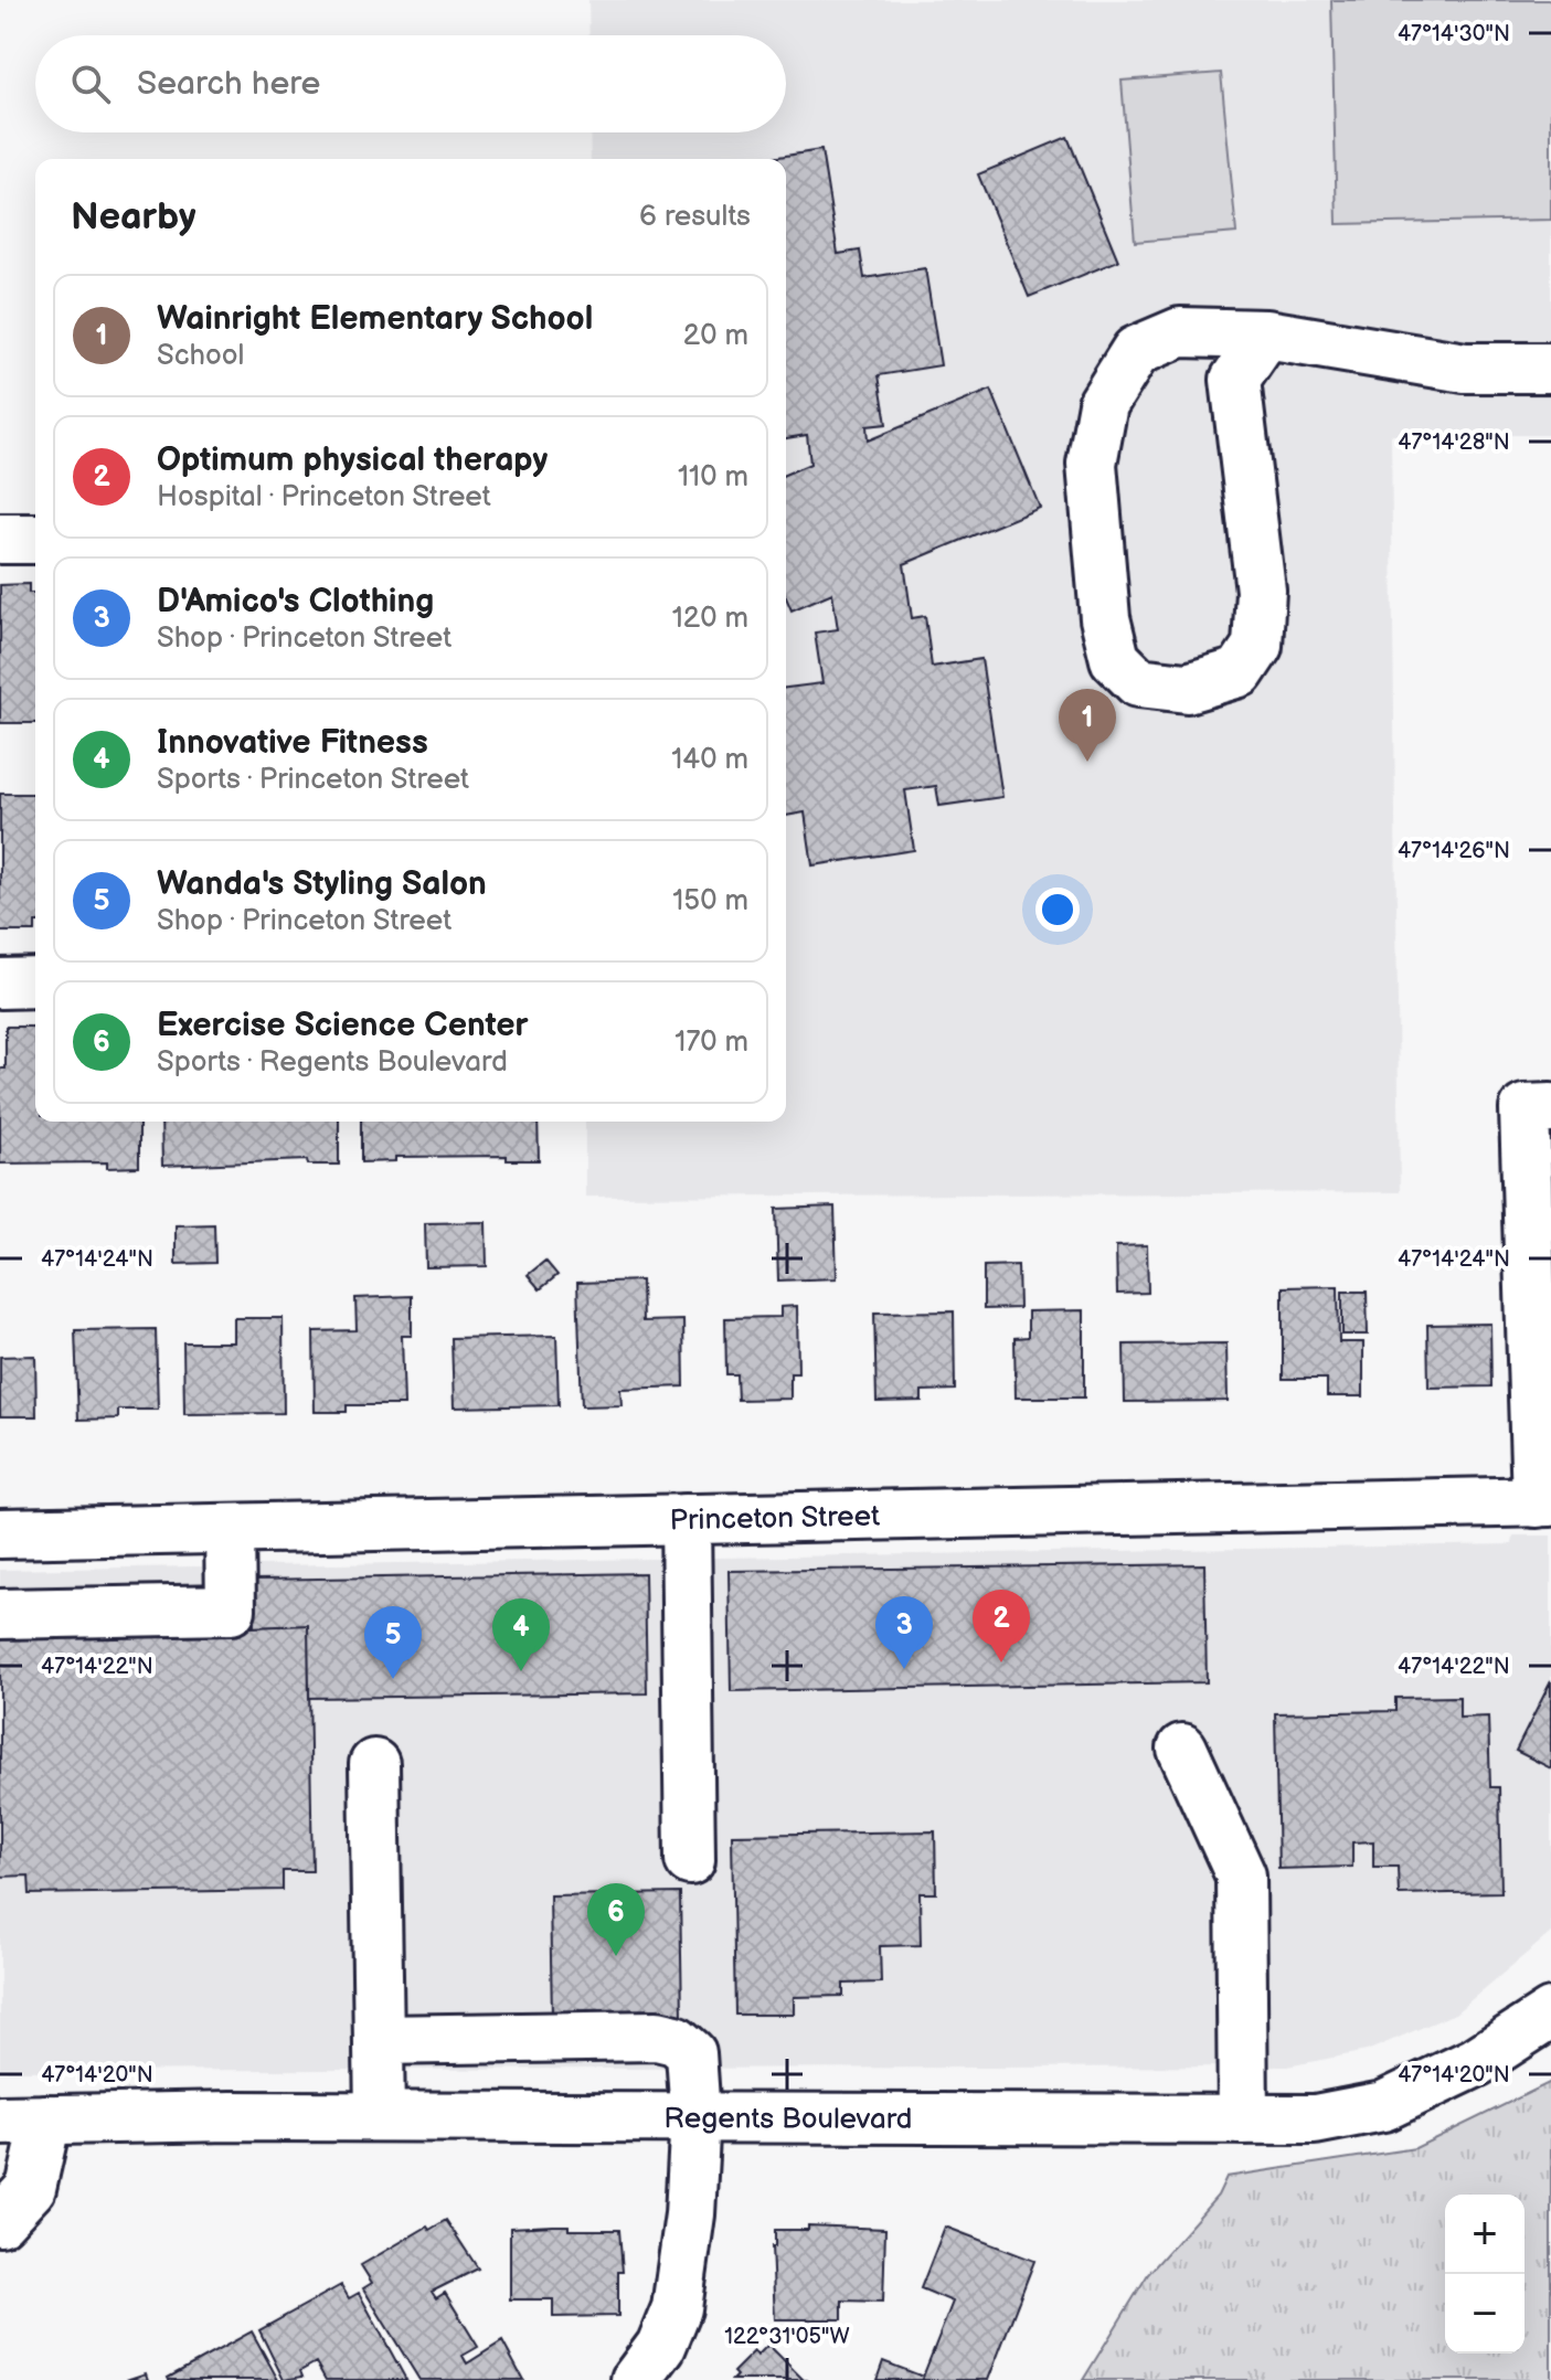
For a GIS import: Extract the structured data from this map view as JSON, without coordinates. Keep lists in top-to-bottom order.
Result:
{
  "streets": {
    "street": ["Princeton Street", "Regents Boulevard"]
  },
  "page": {
    "search": "Search here",
    "heading": ["Nearby", "6 results"],
    "list": [
      {
        "mark": "1",
        "name": "Wainright Elementary School",
        "note": "School",
        "value": "20 m"
      },
      {
        "mark": "2",
        "name": "Optimum physical therapy",
        "note": "Hospital · Princeton Street",
        "value": "110 m"
      },
      {
        "mark": "3",
        "name": "D'Amico's Clothing",
        "note": "Shop · Princeton Street",
        "value": "120 m"
      },
      {
        "mark": "4",
        "name": "Innovative Fitness",
        "note": "Sports · Princeton Street",
        "value": "140 m"
      },
      {
        "mark": "5",
        "name": "Wanda's Styling Salon",
        "note": "Shop · Princeton Street",
        "value": "150 m"
      },
      {
        "mark": "6",
        "name": "Exercise Science Center",
        "note": "Sports · Regents Boulevard",
        "value": "170 m"
      }
    ],
    "pins": [
      "1",
      "2",
      "3",
      "4",
      "5",
      "6"
    ],
    "map_buttons": ["+", "−"]
  },
  "coordinates": [
    "47°14'30\"N",
    "47°14'28\"N",
    "47°14'26\"N",
    "47°14'24\"N",
    "47°14'22\"N",
    "47°14'20\"N",
    "122°31'05\"W"
  ]
}
